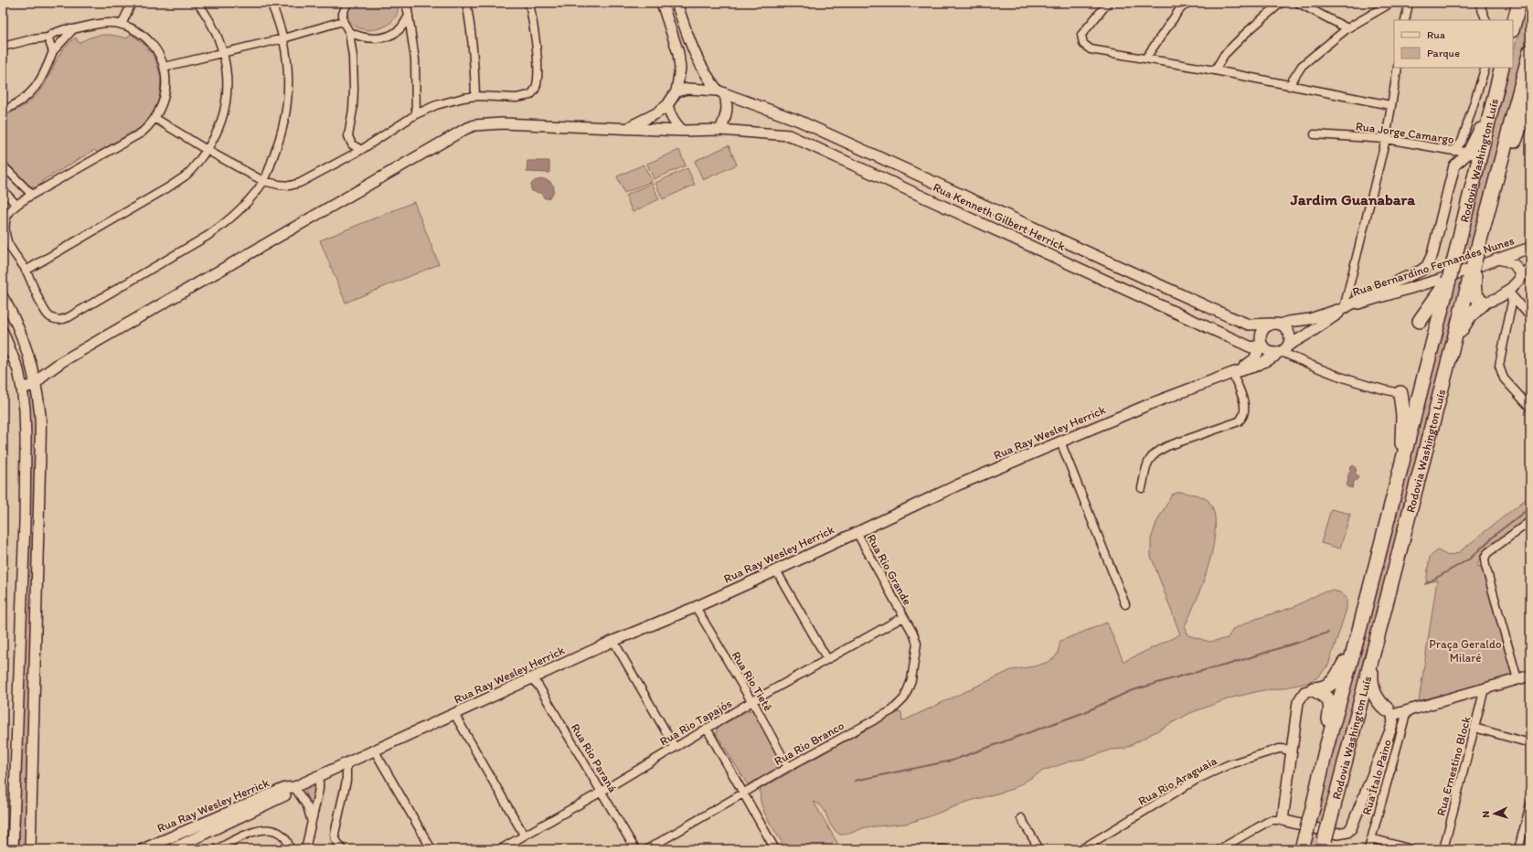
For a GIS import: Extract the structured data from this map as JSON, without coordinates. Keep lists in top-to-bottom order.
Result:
{
  "streets": {
    "highway": ["Rodovia Washington Luís"],
    "street": [
      "Rua Jorge Camargo",
      "Rua Kenneth Gilbert Herrick",
      "Rua Bernardino Fernandes Nunes",
      "Rua Ray Wesley Herrick",
      "Rua Rio Grande",
      "Rua Rio Tietê",
      "Rua Rio Tapajós",
      "Rua Rio Branco",
      "Rua Rio Paraná",
      "Rua Ernestino Block",
      "Rua Ítalo Paino",
      "Rua Rio Araguaia"
    ]
  },
  "crossings": [
    ["Rua Jorge Camargo", "Rua Ray Wesley Herrick"],
    ["Rua Kenneth Gilbert Herrick", "Rua Ray Wesley Herrick"],
    ["Rua Bernardino Fernandes Nunes", "Rua Ray Wesley Herrick"],
    ["Rua Ray Wesley Herrick", "Rua Rio Grande"],
    ["Rua Ray Wesley Herrick", "Rua Rio Tietê"],
    ["Rua Ray Wesley Herrick", "Rua Rio Paraná"],
    ["Rua Rio Grande", "Rua Rio Tapajós"],
    ["Rua Rio Grande", "Rua Rio Branco"],
    ["Rua Rio Tietê", "Rua Rio Tapajós"],
    ["Rua Rio Tietê", "Rua Rio Branco"],
    ["Rua Rio Tapajós", "Rua Rio Branco"],
    ["Rua Rio Tapajós", "Rua Rio Paraná"]
  ],
  "districts": ["Jardim Guanabara"],
  "parks": ["Praça Geraldo Milaré"],
  "legend": ["Rua", "Parque"],
  "north": "left"
}
